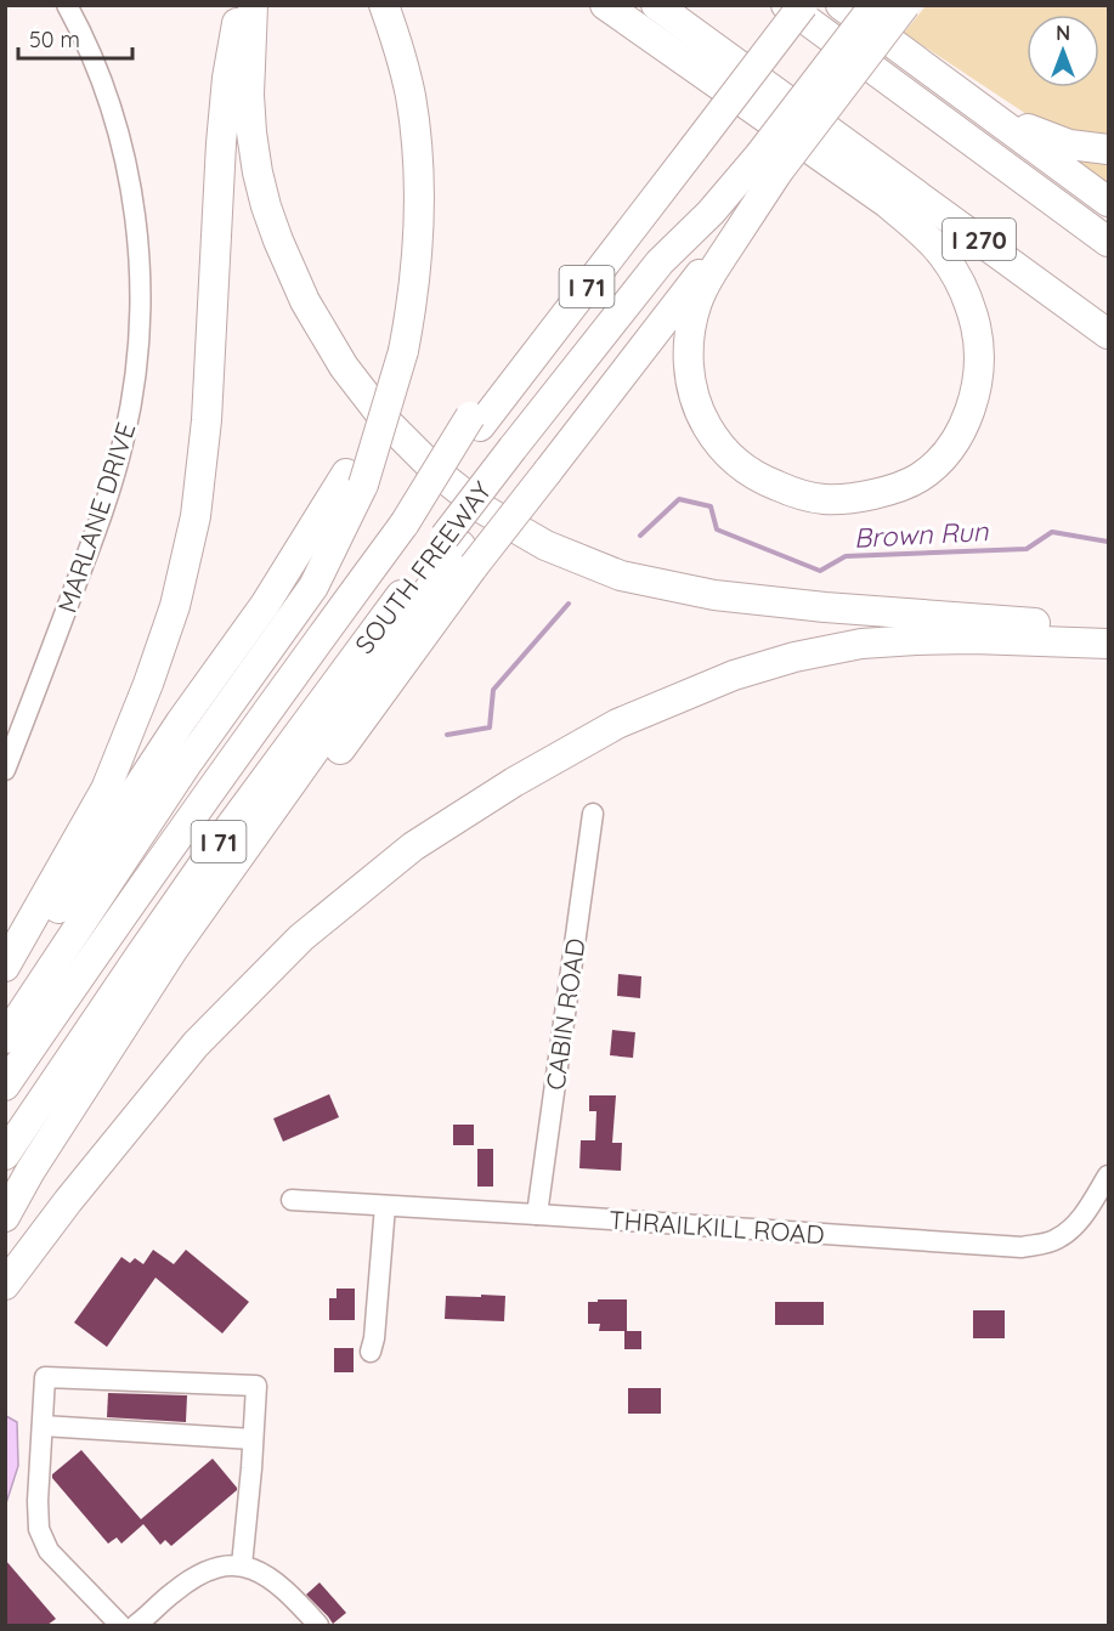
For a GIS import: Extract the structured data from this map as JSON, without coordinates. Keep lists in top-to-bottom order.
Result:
{
  "streets": {
    "highway": ["I 270", "I 71", "SOUTH FREEWAY"],
    "street": ["MARLANE DRIVE", "CABIN ROAD", "THRAILKILL ROAD"]
  },
  "crossings": [
    ["CABIN ROAD", "THRAILKILL ROAD"]
  ],
  "water": ["Brown Run"],
  "scale_bar": "50 m",
  "north": "top"
}
